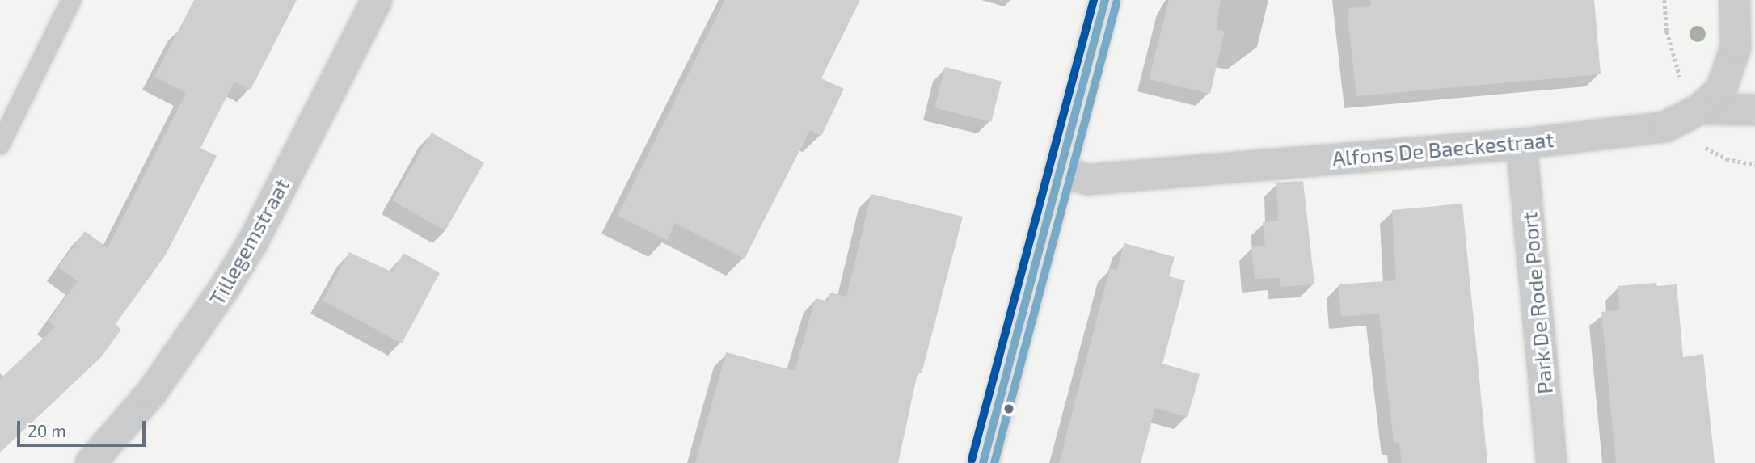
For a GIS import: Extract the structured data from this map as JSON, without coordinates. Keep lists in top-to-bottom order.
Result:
{
  "streets": {
    "street": ["Alfons De Baeckestraat", "Tillegemstraat", "Park De Rode Poort"]
  },
  "crossings": [
    ["Alfons De Baeckestraat", "Park De Rode Poort"]
  ],
  "scale_bar": "20 m"
}
